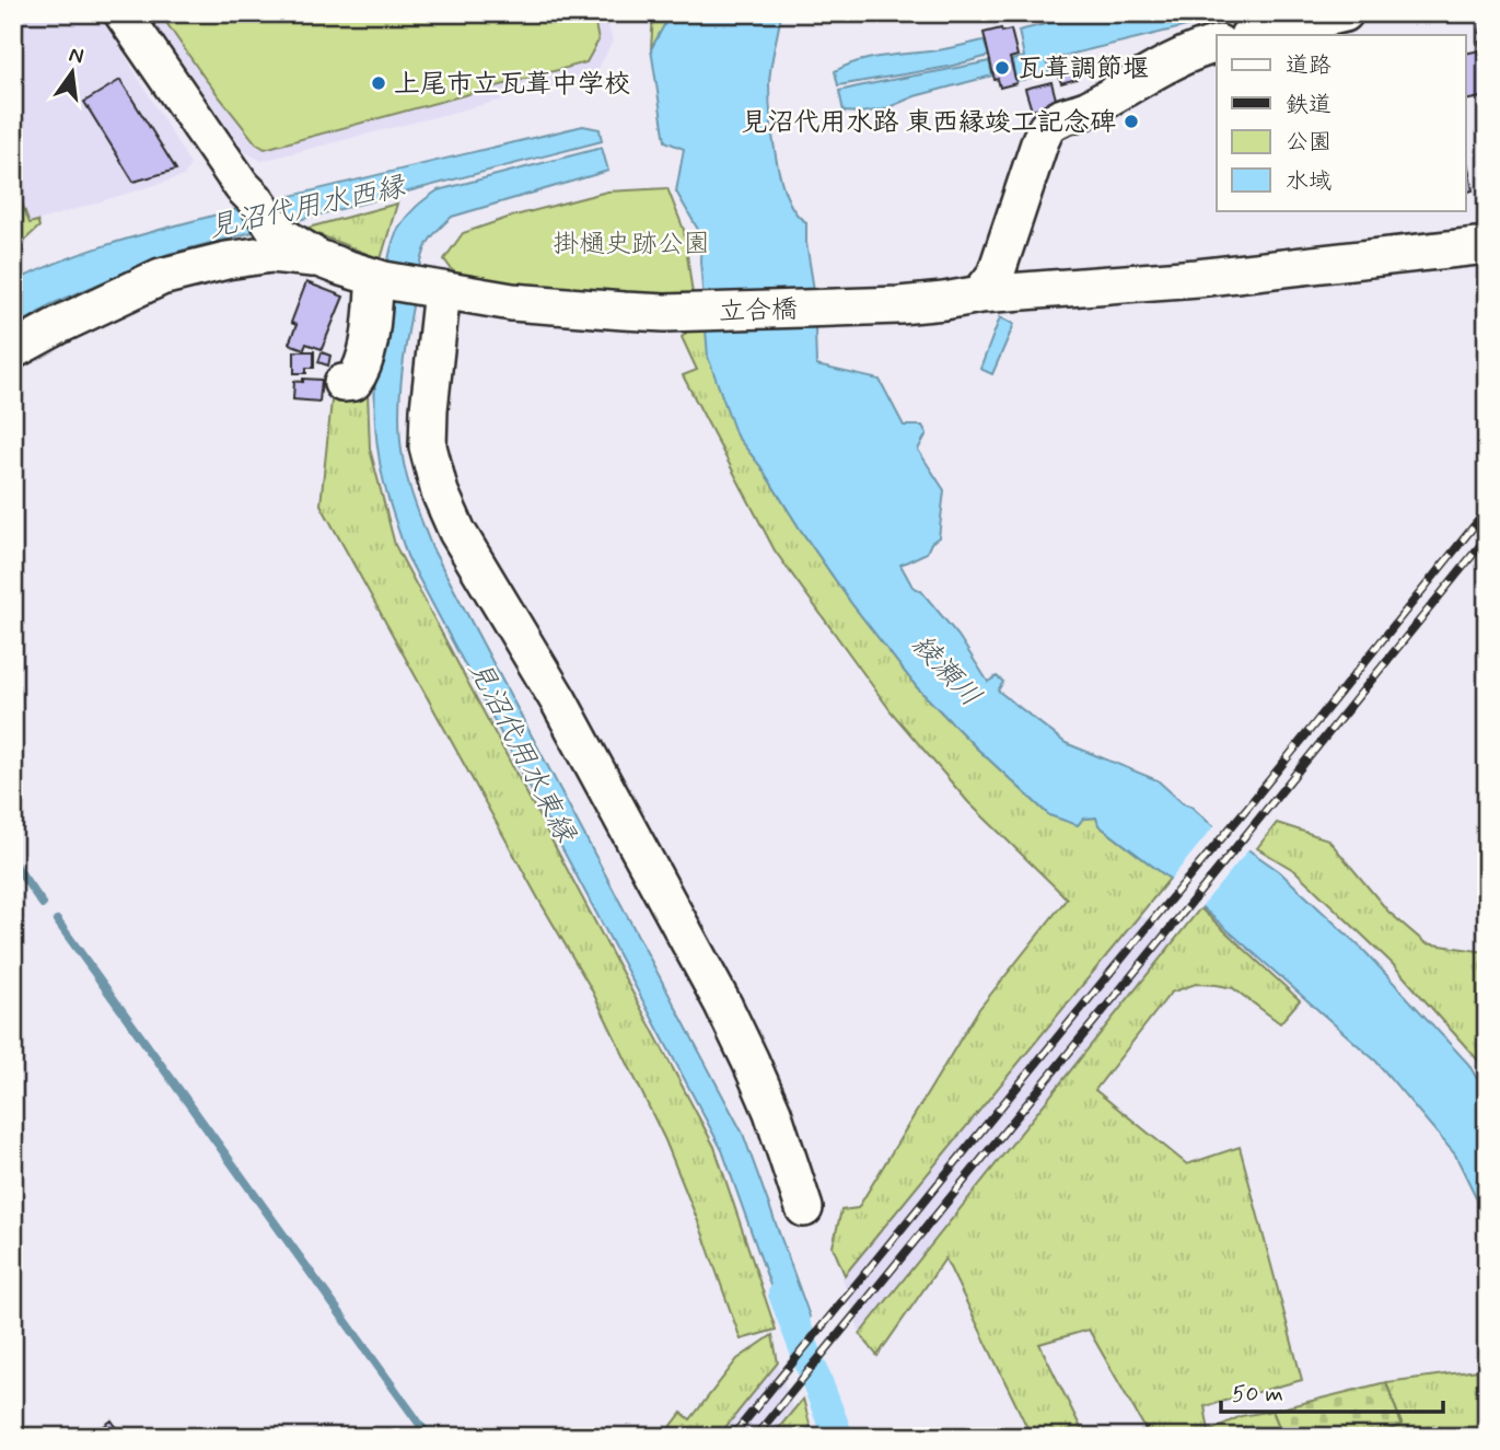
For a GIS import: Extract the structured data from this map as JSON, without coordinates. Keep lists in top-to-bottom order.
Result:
{
  "streets": {
    "street": ["立合橋"]
  },
  "water": ["見沼代用水西縁", "綾瀬川", "見沼代用水東縁"],
  "parks": ["掛樋史跡公園"],
  "places": ["瓦葺調節堰", "上尾市立瓦葺中学校", "見沼代用水路 東西縁竣工記念碑"],
  "legend": [
    "道路",
    "鉄道",
    "公園",
    "水域"
  ],
  "scale_bar": "50 m",
  "north": "top"
}
